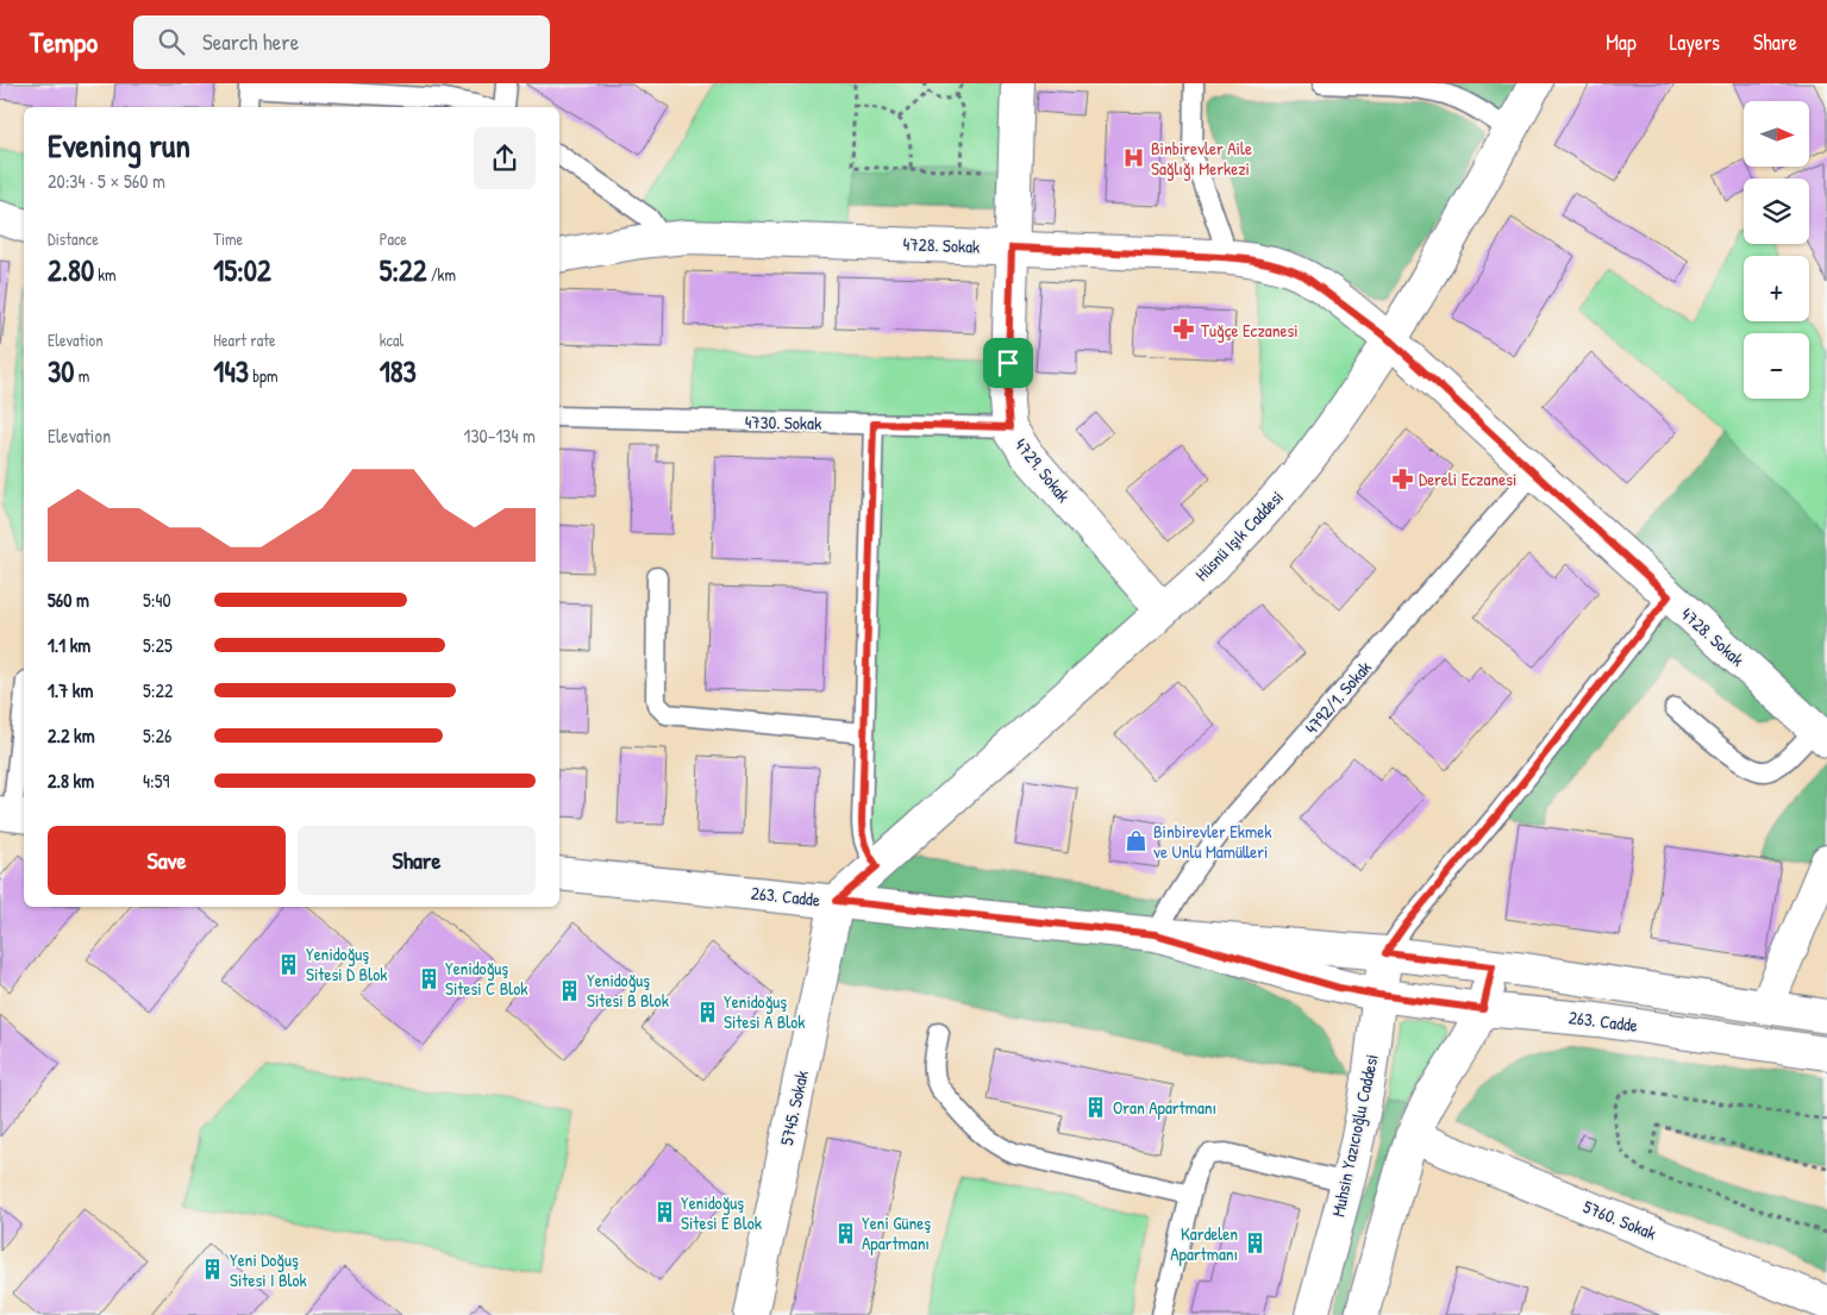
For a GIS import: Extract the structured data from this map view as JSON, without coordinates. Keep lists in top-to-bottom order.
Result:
{
  "streets": {
    "street": [
      "4728. Sokak",
      "4729. Sokak",
      "Hüsnü Işık Caddesi",
      "263. Cadde",
      "5745. Sokak",
      "Muhsin Yazıcıoğlu Caddesi",
      "5760. Sokak"
    ],
    "lane": ["4730. Sokak", "4792/1. Sokak"]
  },
  "crossings": [
    ["4728. Sokak", "4729. Sokak"],
    ["4728. Sokak", "Hüsnü Işık Caddesi"],
    ["4728. Sokak", "4792/1. Sokak"],
    ["4730. Sokak", "4729. Sokak"],
    ["4729. Sokak", "Hüsnü Işık Caddesi"],
    ["Hüsnü Işık Caddesi", "263. Cadde"],
    ["Hüsnü Işık Caddesi", "5745. Sokak"],
    ["4792/1. Sokak", "263. Cadde"],
    ["263. Cadde", "5745. Sokak"],
    ["263. Cadde", "Muhsin Yazıcıoğlu Caddesi"]
  ],
  "places": {
    "hospital": ["Binbirevler Aile Sağlığı Merkezi"],
    "pharmacy": ["Tuğçe Eczanesi", "Dereli Eczanesi"],
    "shop": ["Binbirevler Ekmek ve Unlu Mamülleri"],
    "building": [
      "Yenidoğuş Sitesi D Blok",
      "Yenidoğuş Sitesi C Blok",
      "Yenidoğuş Sitesi B Blok",
      "Yenidoğuş Sitesi A Blok",
      "Oran Apartmanı",
      "Yenidoğuş Sitesi E Blok",
      "Yeni Güneş Apartmanı",
      "Kardelen Apartmanı",
      "Yeni Doğuş Sitesi I Blok"
    ]
  },
  "north": "right",
  "page": {
    "header": "Tempo",
    "search": "Search here",
    "nav": ["Map", "Layers", "Share"],
    "map_buttons": ["+", "−"],
    "heading": ["Evening run", "20:34 · 5 × 560 m"],
    "stats": [
      ["Distance", "2.80 km"],
      ["Time", "15:02"],
      ["Pace", "5:22 /km"],
      ["Elevation", "30 m"],
      ["Heart rate", "143 bpm"],
      ["kcal", "183"]
    ],
    "chart": ["Elevation", "130–134 m"],
    "list": [
      {
        "name": "560 m",
        "note": "5:40"
      },
      {
        "name": "1.1 km",
        "note": "5:25"
      },
      {
        "name": "1.7 km",
        "note": "5:22"
      },
      {
        "name": "2.2 km",
        "note": "5:26"
      },
      {
        "name": "2.8 km",
        "note": "4:59"
      }
    ],
    "buttons": ["Save", "Share"]
  }
}
